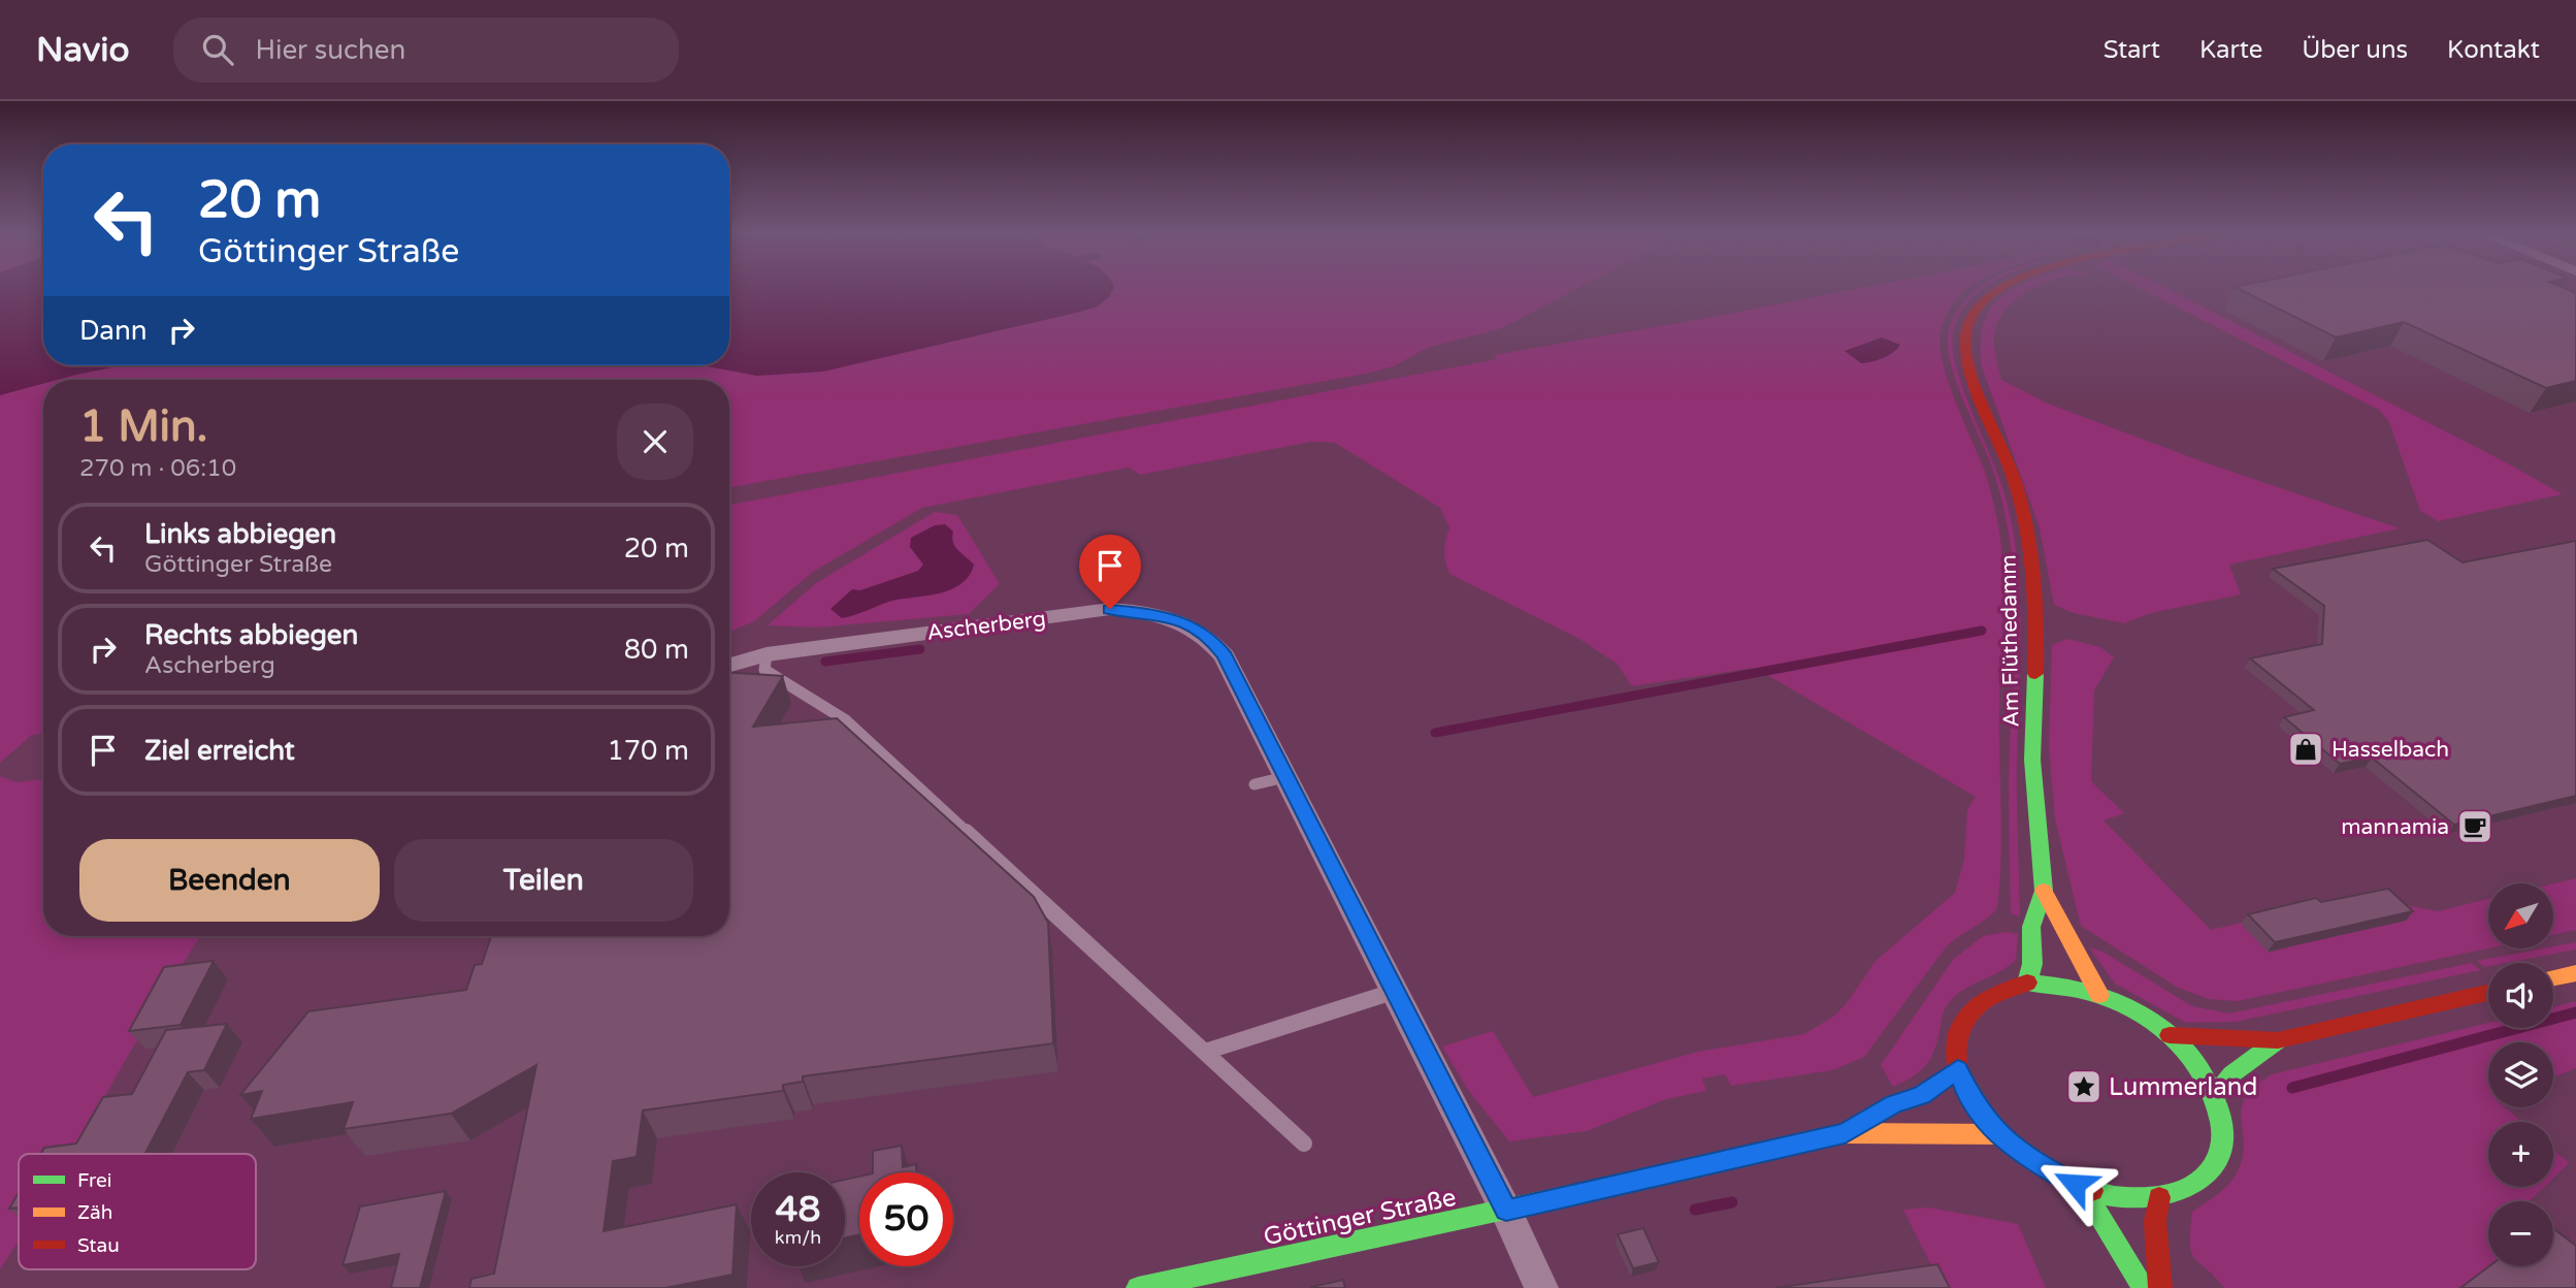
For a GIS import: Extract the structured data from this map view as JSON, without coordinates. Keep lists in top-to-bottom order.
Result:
{
  "streets": {
    "main road": ["Am Flüthedamm", "Göttinger Straße"],
    "street": ["Ascherberg"]
  },
  "crossings": [
    ["Ascherberg", "Göttinger Straße"],
    ["Am Flüthedamm", "Göttinger Straße"]
  ],
  "places": {
    "shop": ["Hasselbach"],
    "cafe": ["mannamia"],
    "place": ["Lummerland"]
  },
  "legend": ["Frei", "Zäh", "Stau"],
  "north": "bottom left",
  "page": {
    "header": "Navio",
    "search": "Hier suchen",
    "nav": [
      "Start",
      "Karte",
      "Über uns",
      "Kontakt"
    ],
    "turn": ["20 m", "Göttinger Straße"],
    "then": "Dann",
    "heading": ["1 Min.", "270 m · 06:10"],
    "list": [
      {
        "name": "Links abbiegen",
        "note": "Göttinger Straße",
        "value": "20 m"
      },
      {
        "name": "Rechts abbiegen",
        "note": "Ascherberg",
        "value": "80 m"
      },
      {
        "name": "Ziel erreicht",
        "value": "170 m"
      }
    ],
    "buttons": ["Beenden", "Teilen"],
    "map_buttons": ["+", "−"],
    "speed": "48 km/h",
    "limit": "50"
  }
}
